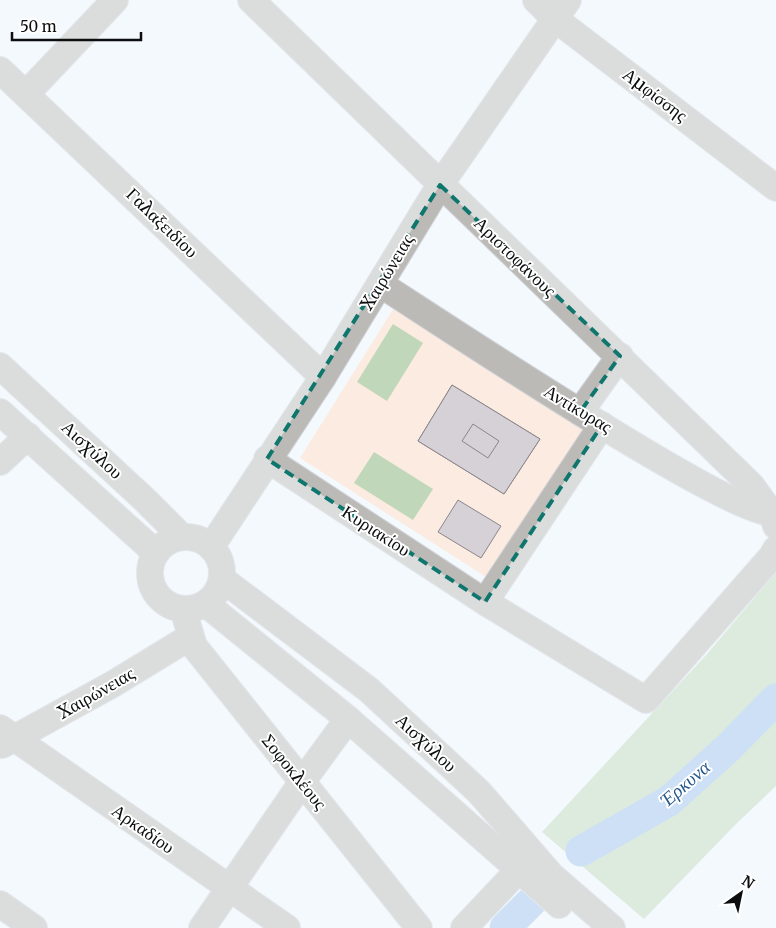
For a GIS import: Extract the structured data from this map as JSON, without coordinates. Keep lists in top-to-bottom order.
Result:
{
  "streets": {
    "street": [
      "Αμφίσσης",
      "Γαλαξειδίου",
      "Αριστοφάνους",
      "Χαιρώνειας",
      "Αντίκυρας",
      "Αισχύλου",
      "Κυριακίου",
      "Σοφοκλέους",
      "Αρκαδίου"
    ]
  },
  "crossings": [
    ["Αμφίσσης", "Χαιρώνειας"],
    ["Γαλαξειδίου", "Χαιρώνειας"],
    ["Αριστοφάνους", "Χαιρώνειας"],
    ["Αριστοφάνους", "Αντίκυρας"],
    ["Χαιρώνειας", "Αντίκυρας"],
    ["Χαιρώνειας", "Αισχύλου"],
    ["Χαιρώνειας", "Κυριακίου"],
    ["Χαιρώνειας", "Σοφοκλέους"],
    ["Χαιρώνειας", "Αρκαδίου"],
    ["Αισχύλου", "Σοφοκλέους"]
  ],
  "water": ["Έρκυνα"],
  "scale_bar": "50 m",
  "north": "top right"
}
